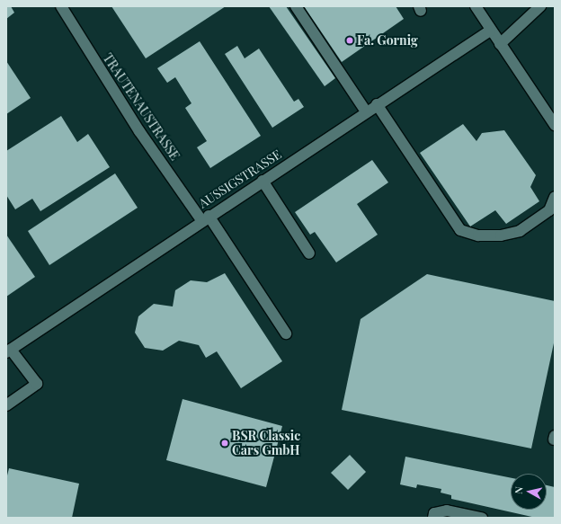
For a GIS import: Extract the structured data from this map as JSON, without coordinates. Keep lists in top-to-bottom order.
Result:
{
  "streets": {
    "street": ["TRAUTENAUSTRASSE", "AUSSIGSTRASSE"]
  },
  "crossings": [
    ["TRAUTENAUSTRASSE", "AUSSIGSTRASSE"]
  ],
  "places": ["Fa. Gornig", "BSR Classic Cars GmbH"],
  "north": "left"
}
